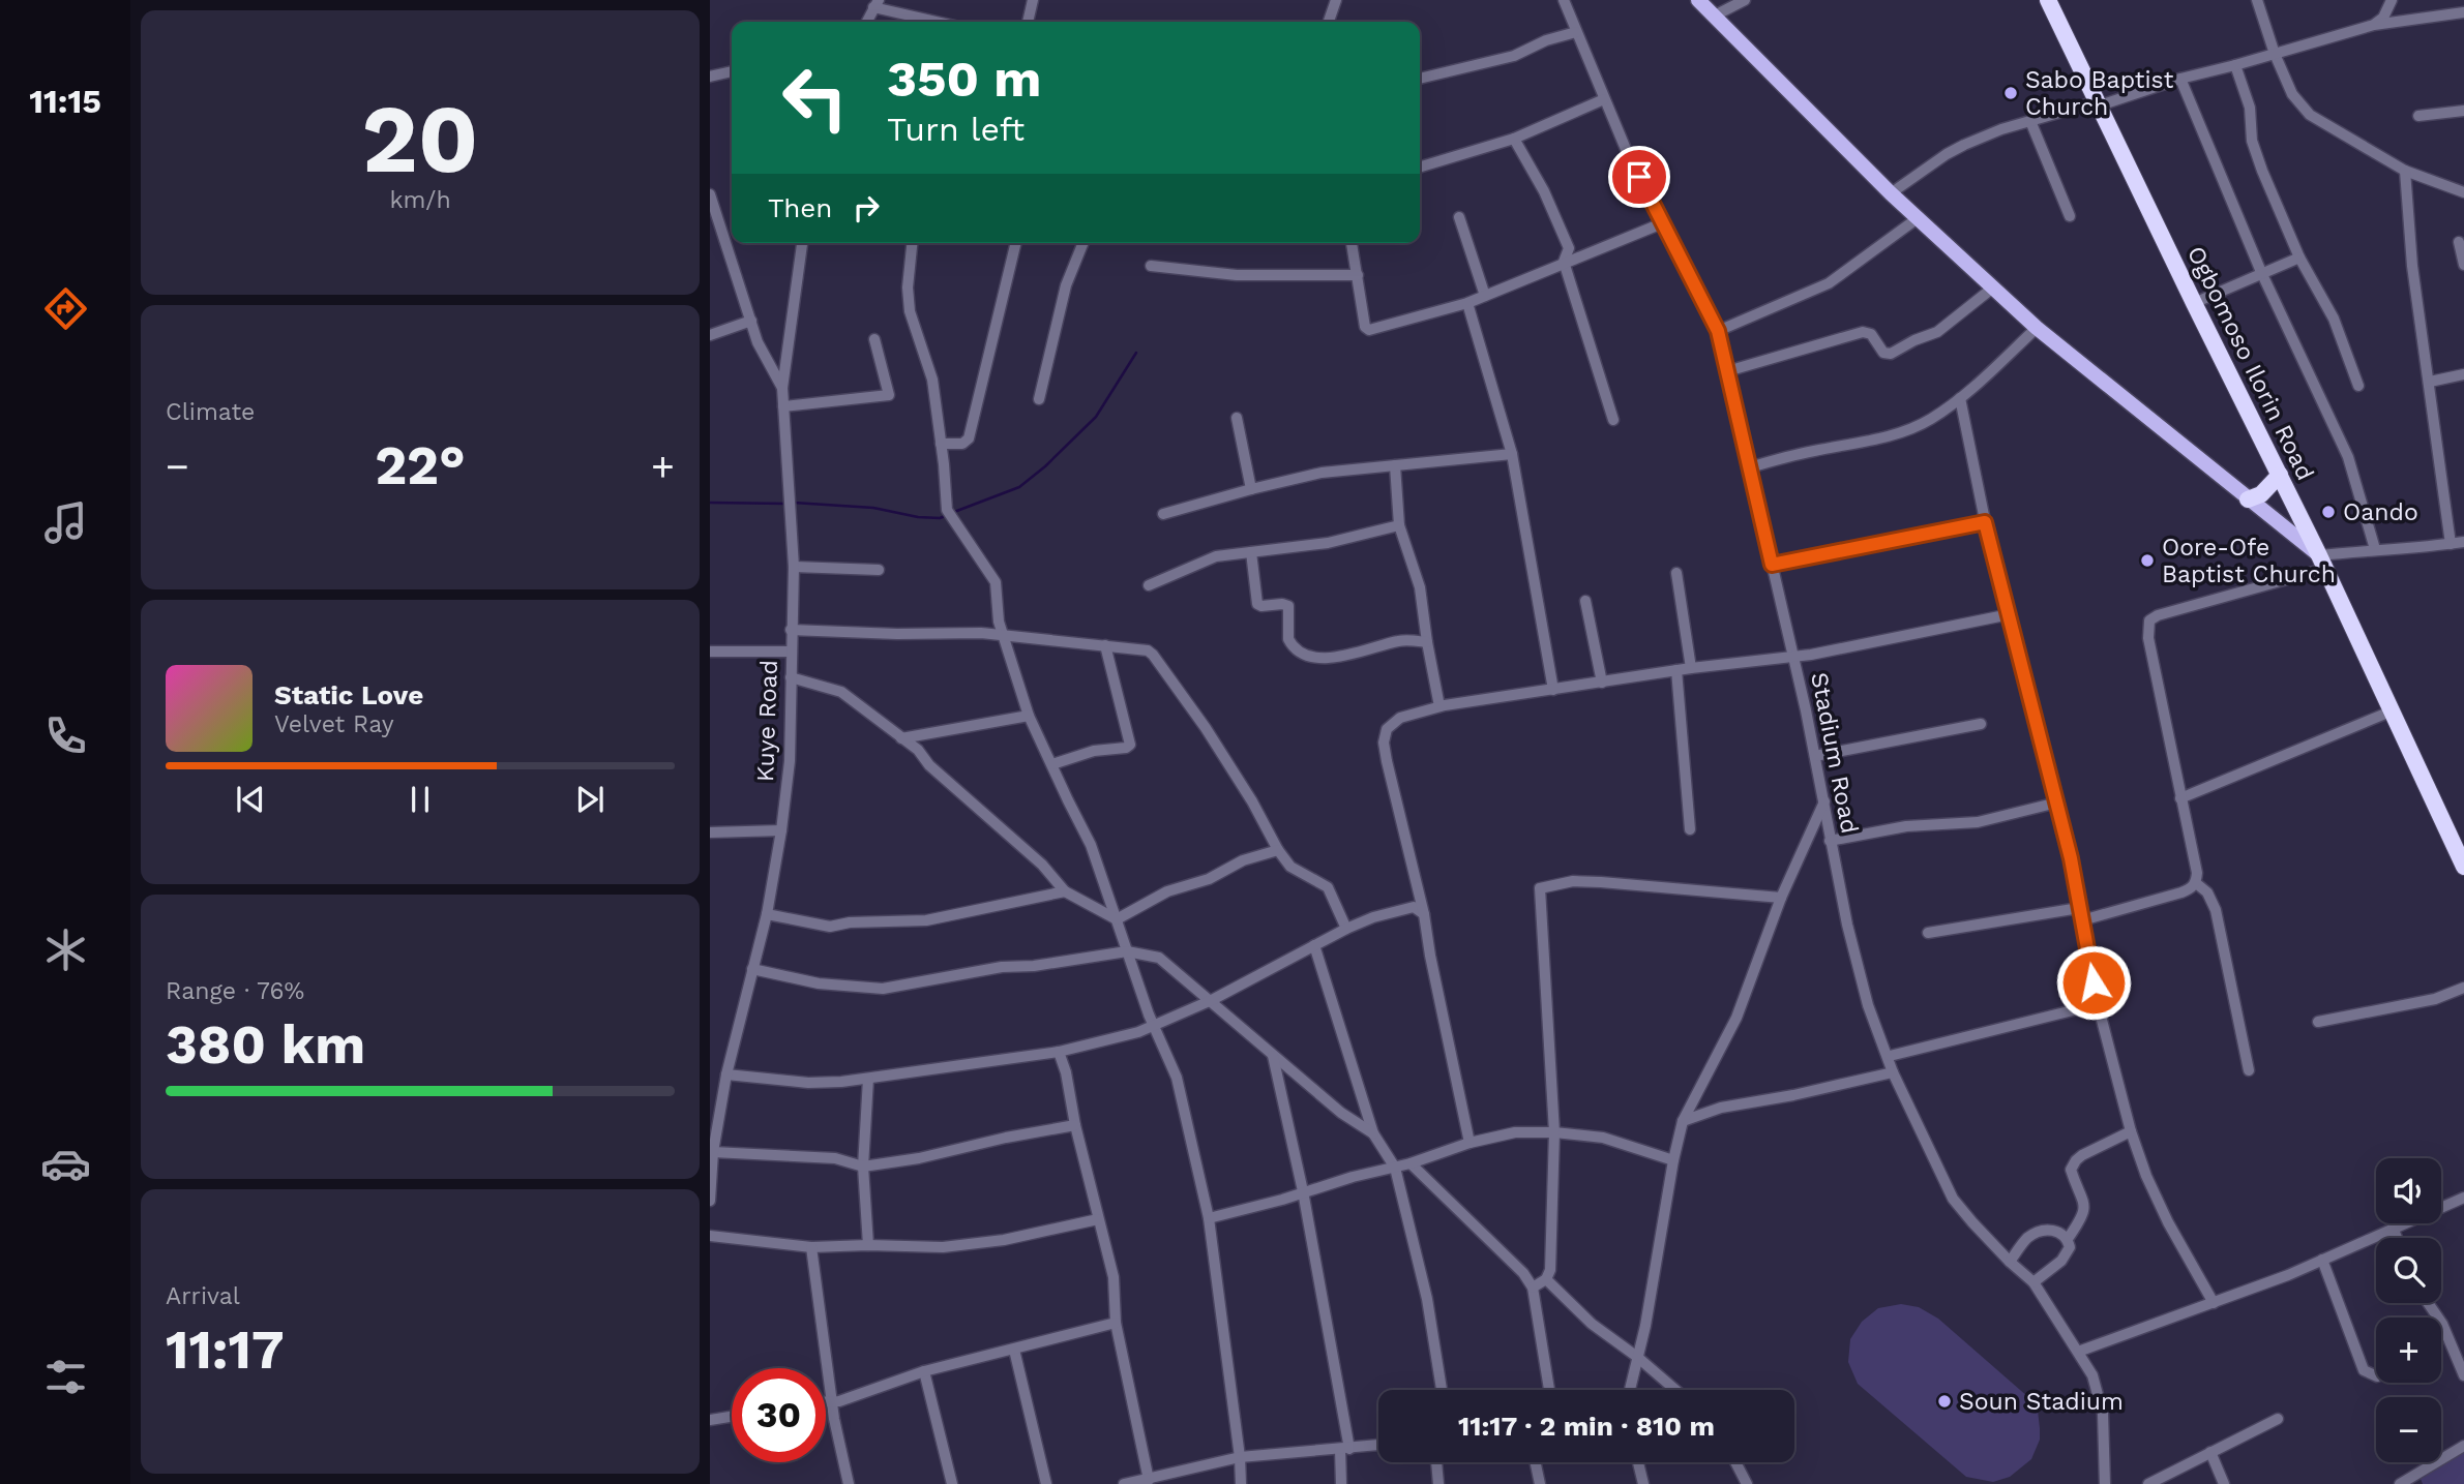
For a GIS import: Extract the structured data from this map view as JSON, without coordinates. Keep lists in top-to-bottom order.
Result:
{
  "streets": {
    "highway": ["Ogbomoso Ilorin Road"],
    "street": ["Kuye Road", "Stadium Road"]
  },
  "places": [
    "Sabo Baptist Church",
    "Oando",
    "Oore-Ofe Baptist Church",
    "Soun Stadium"
  ],
  "page": {
    "tabs": "11:15",
    "tile": [
      ["20", "km/h"],
      "Climate",
      ["Range · 76%", "380 km"],
      ["Arrival", "11:17"]
    ],
    "turn": ["350 m", "Turn left"],
    "then": "Then",
    "heat": ["−", "22°", "+"],
    "song": ["Static Love", "Velvet Ray"],
    "map_buttons": ["+", "−"],
    "limit": "30",
    "trip": "11:17 · 2 min · 810 m"
  }
}
